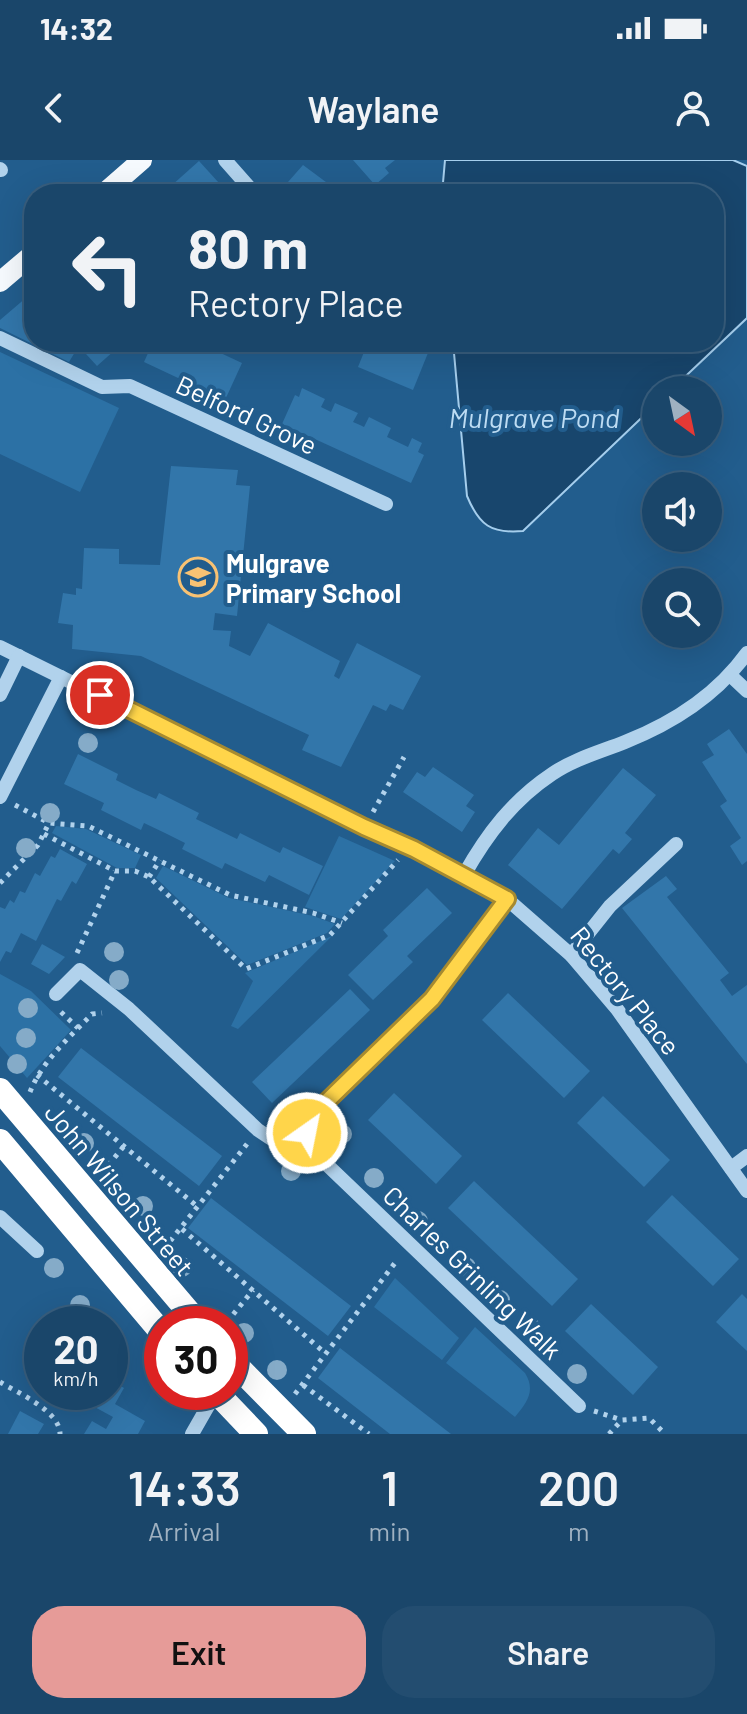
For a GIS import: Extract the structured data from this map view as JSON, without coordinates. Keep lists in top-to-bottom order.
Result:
{
  "streets": {
    "highway": ["John Wilson Street"],
    "street": ["Belford Grove", "Rectory Place", "Charles Grinling Walk"]
  },
  "water": ["Mulgrave Pond"],
  "places": {
    "school or university": ["Mulgrave Primary School"]
  },
  "north": "bottom right",
  "page": {
    "status": "14:32",
    "header": "Waylane",
    "turn": ["80 m", "Rectory Place"],
    "speed": "20 km/h",
    "limit": "30",
    "eta": [
      "14:33",
      "Arrival",
      "1",
      "min",
      "200",
      "m"
    ],
    "buttons": ["Exit", "Share"]
  }
}
